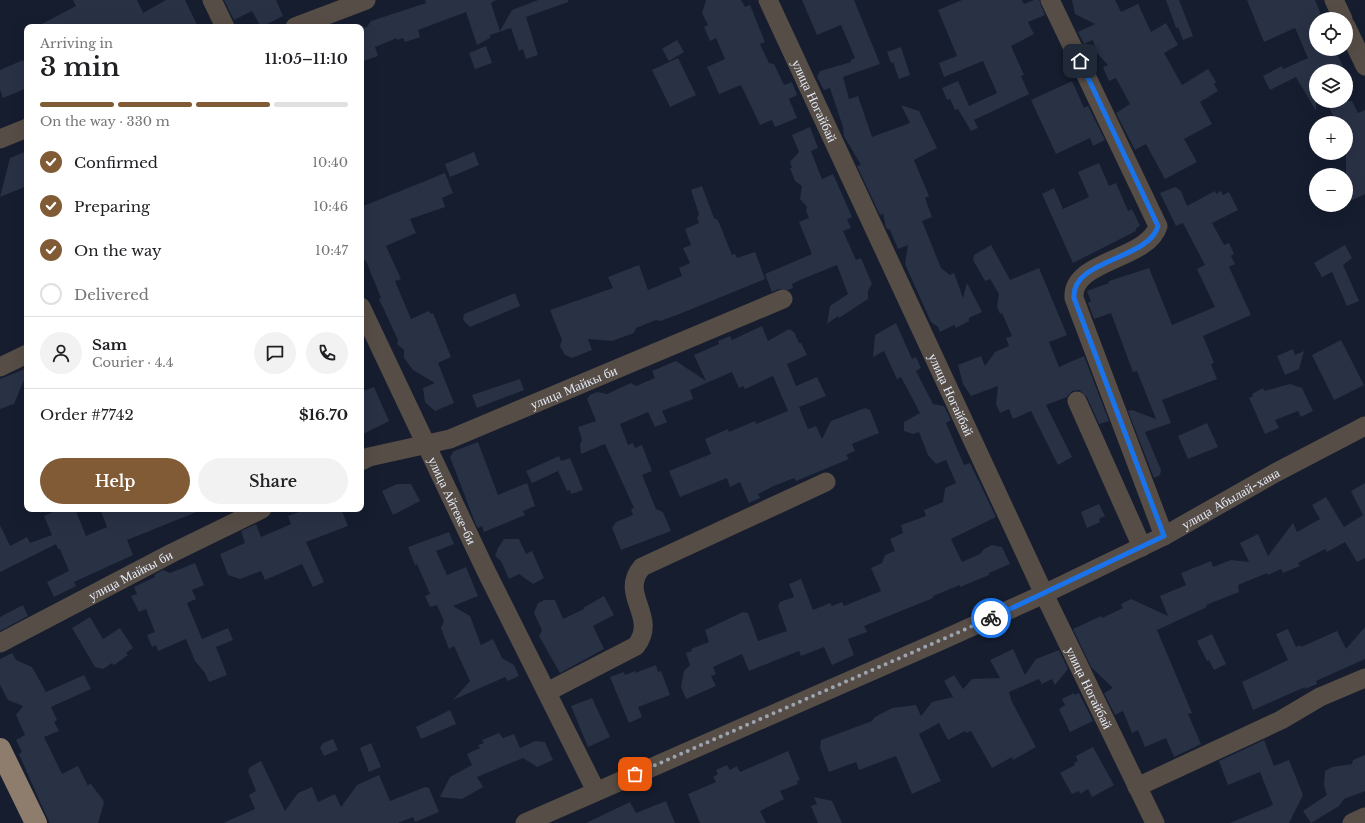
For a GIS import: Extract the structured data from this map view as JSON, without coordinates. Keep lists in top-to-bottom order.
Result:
{
  "streets": {
    "street": [
      "улица Ногайбай",
      "улица Майкы би",
      "улица Абылай-хана",
      "улица Айтеке-би"
    ]
  },
  "crossings": [
    ["улица Ногайбай", "улица Абылай-хана"],
    ["улица Майкы би", "улица Айтеке-би"],
    ["улица Абылай-хана", "улица Айтеке-би"]
  ],
  "page": {
    "map_buttons": ["+", "−"],
    "heading": ["3 min", "Arriving in", "11:05–11:10"],
    "panel": [
      "Sam",
      "Courier · 4.4",
      "Order #7742",
      "$16.70"
    ],
    "bar": "On the way · 330 m",
    "list": [
      ["Confirmed", "10:40"],
      ["Preparing", "10:46"],
      ["On the way", "10:47"],
      "Delivered"
    ],
    "buttons": ["Help", "Share"]
  }
}
